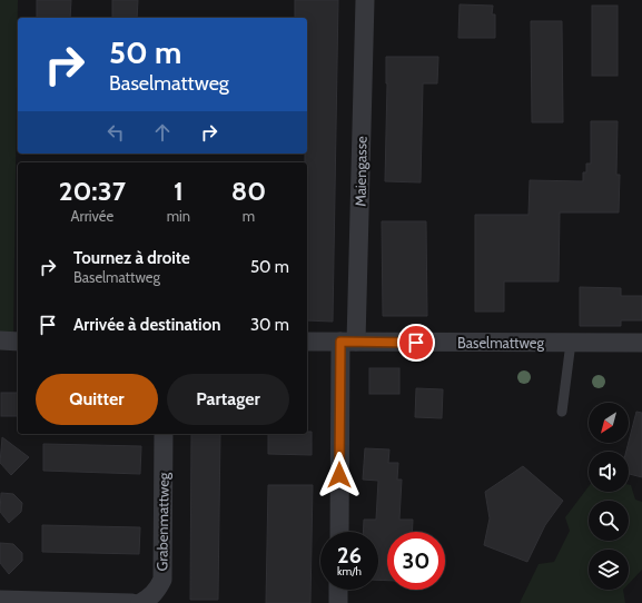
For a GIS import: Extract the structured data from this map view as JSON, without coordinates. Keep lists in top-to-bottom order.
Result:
{
  "streets": {
    "street": ["Maiengasse", "Baselmattweg", "Grabenmattweg"]
  },
  "crossings": [
    ["Maiengasse", "Baselmattweg"]
  ],
  "north": "bottom left",
  "page": {
    "turn": ["50 m", "Baselmattweg"],
    "eta": [
      "20:37",
      "Arrivée",
      "1",
      "min",
      "80",
      "m"
    ],
    "list": [
      {
        "name": "Tournez à droite",
        "note": "Baselmattweg",
        "value": "50 m"
      },
      {
        "name": "Arrivée à destination",
        "value": "30 m"
      }
    ],
    "buttons": ["Quitter", "Partager"],
    "speed": "26 km/h",
    "limit": "30"
  }
}
